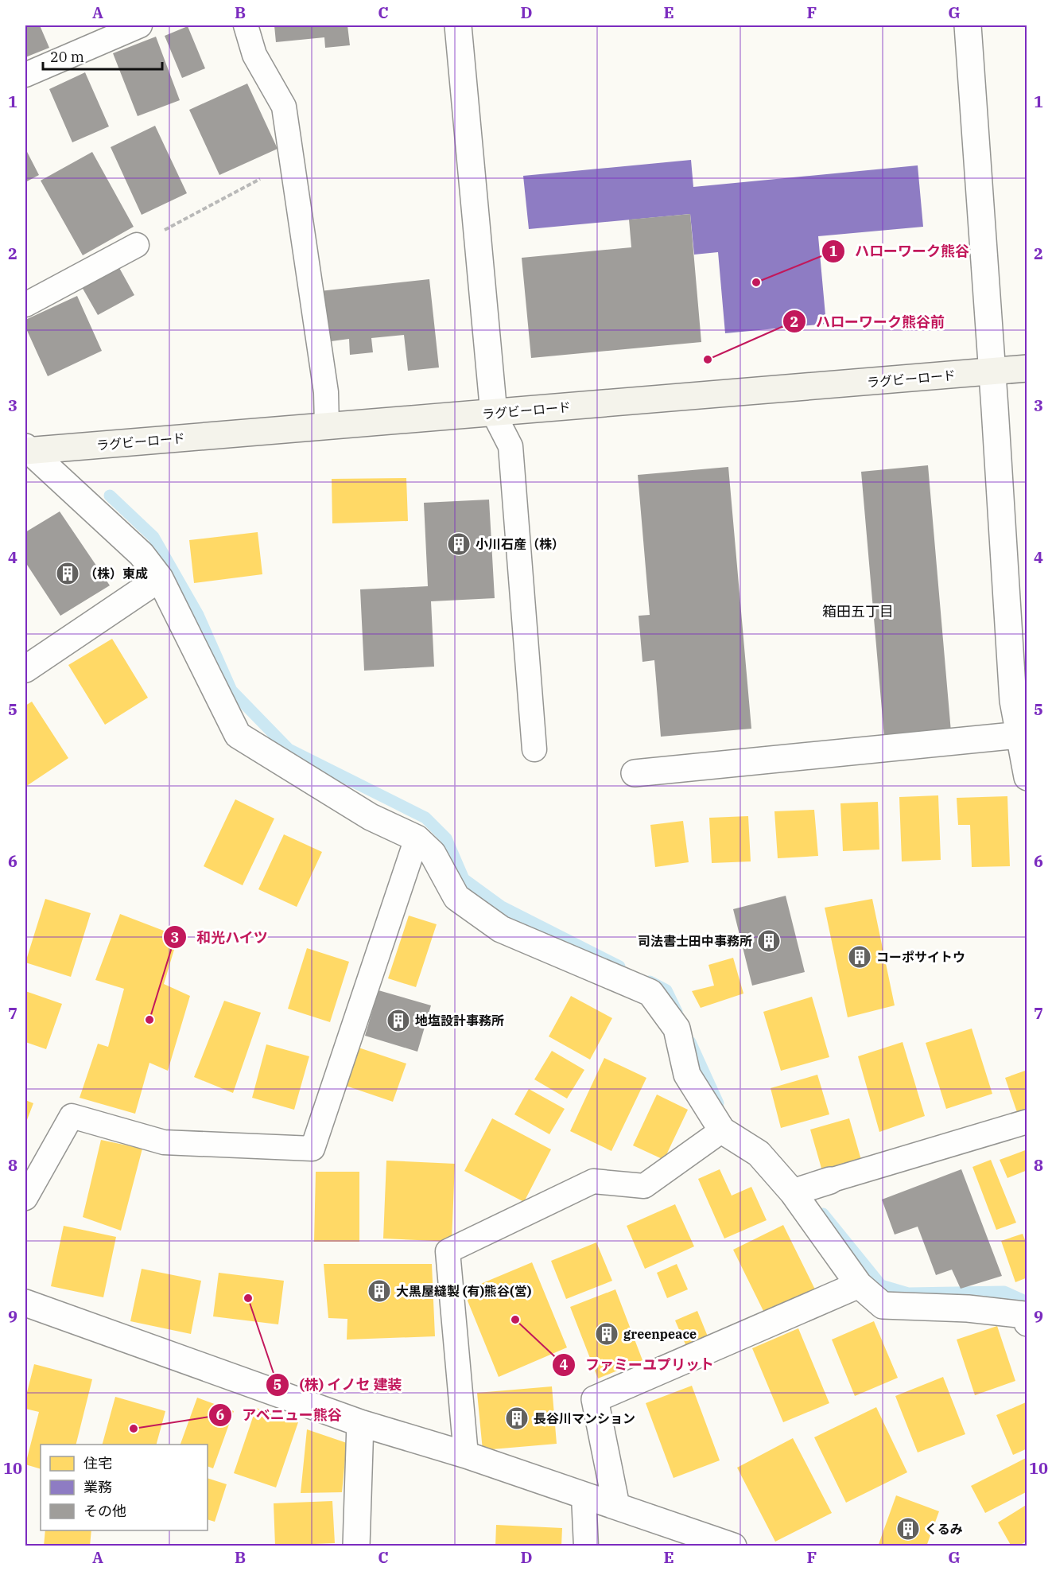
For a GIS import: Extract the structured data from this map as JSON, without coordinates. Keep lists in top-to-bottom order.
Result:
{
  "streets": {
    "street": ["ラグビーロード"]
  },
  "districts": ["箱田五丁目"],
  "places": {
    "other": [
      "ハローワーク熊谷",
      "ハローワーク熊谷前",
      "和光ハイツ",
      "(株) イノセ 建装",
      "ファミーユプリット",
      "アベニュー熊谷"
    ],
    "building": [
      "小川石産（株）",
      "（株）東成",
      "司法書士田中事務所",
      "コーポサイトウ",
      "地塩設計事務所",
      "大黒屋縫製 (有)熊谷(営)",
      "greenpeace",
      "長谷川マンション",
      "くるみ"
    ]
  },
  "legend": ["住宅", "業務", "その他"],
  "scale_bar": "20 m",
  "grid": {
    "columns": [
      "A",
      "B",
      "C",
      "D",
      "E",
      "F",
      "G"
    ],
    "rows": [
      "1",
      "2",
      "3",
      "4",
      "5",
      "6",
      "7",
      "8",
      "9",
      "10"
    ]
  }
}
